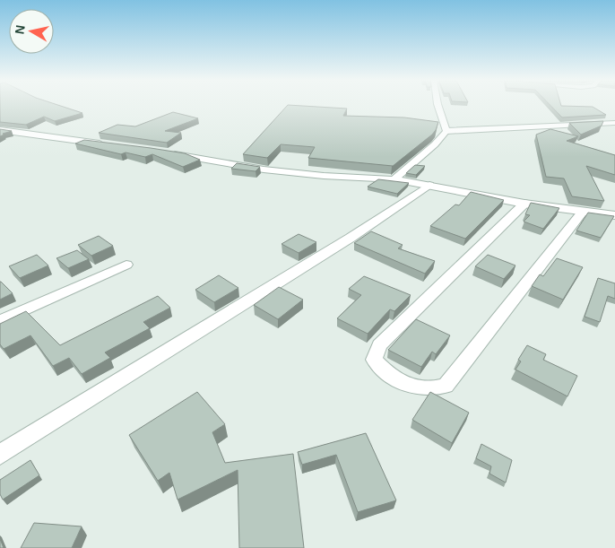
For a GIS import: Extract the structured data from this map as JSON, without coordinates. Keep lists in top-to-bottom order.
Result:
{
  "north": "left"
}
